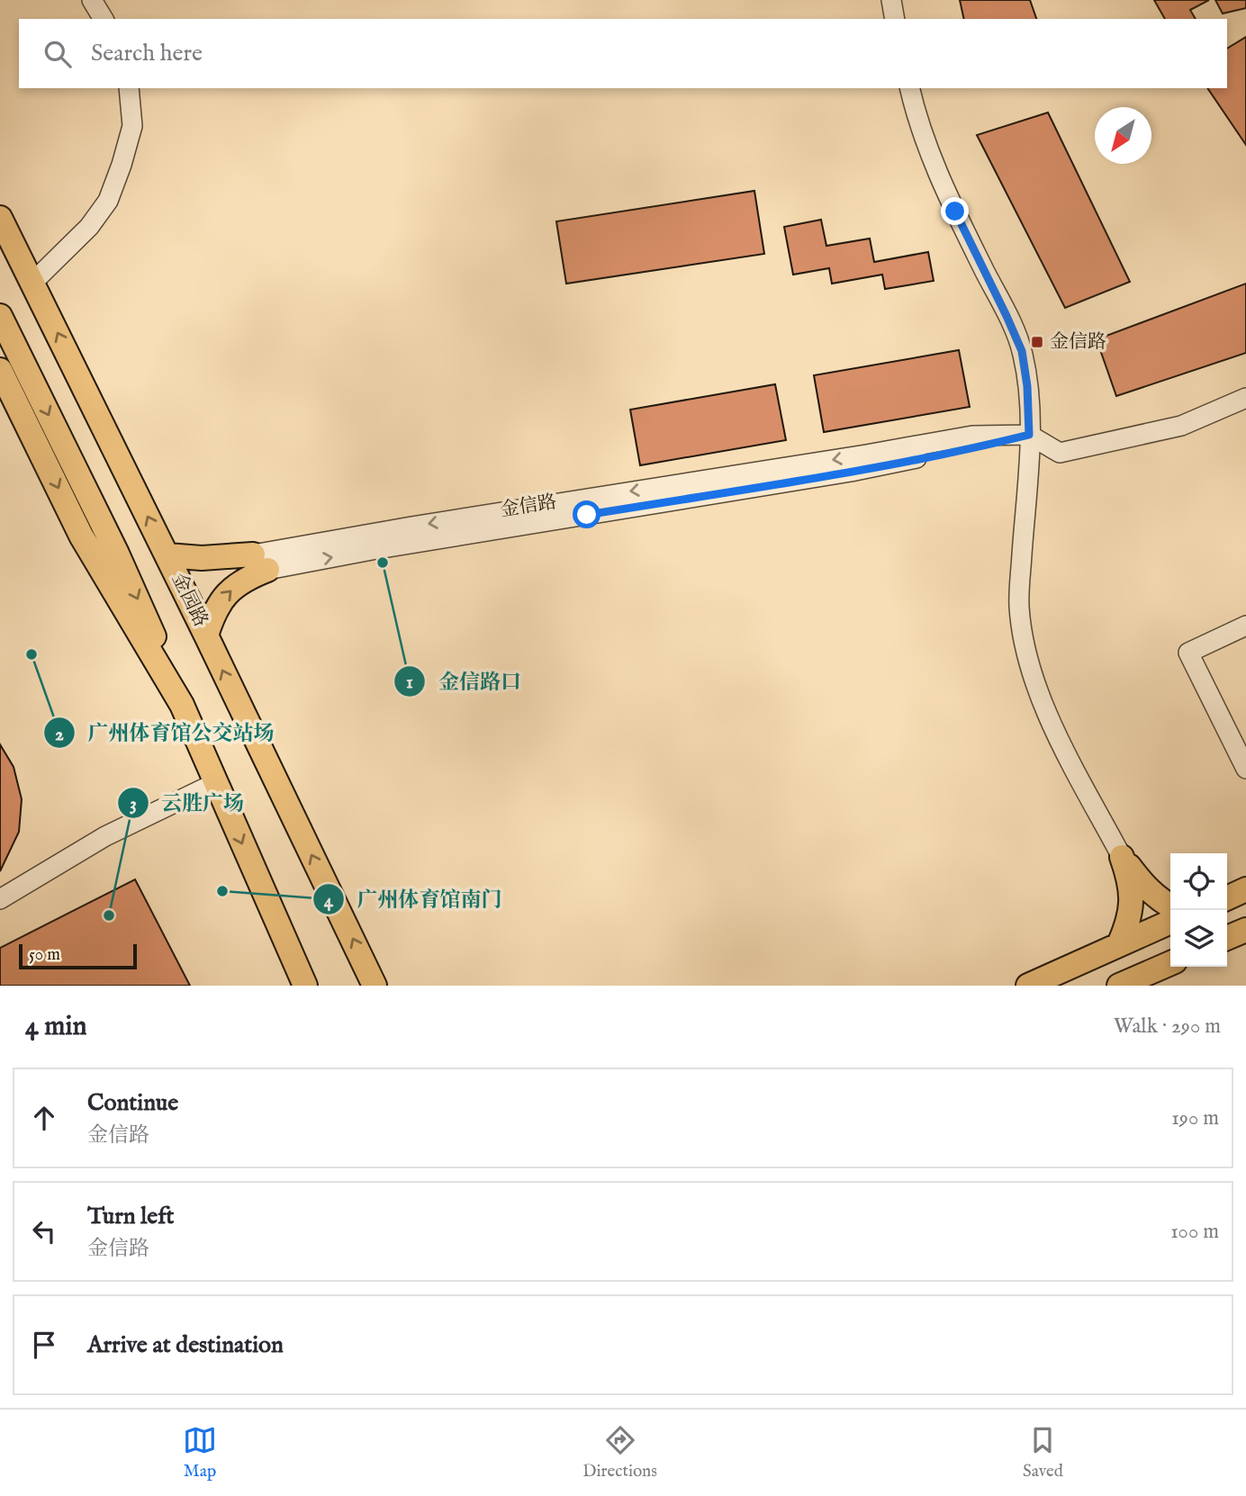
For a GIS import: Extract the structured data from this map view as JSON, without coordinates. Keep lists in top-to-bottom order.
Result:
{
  "streets": {
    "main road": ["金园路"],
    "street": ["金信路"]
  },
  "places": {
    "transit": ["金信路"],
    "other": [
      "金信路口",
      "广州体育馆公交站场",
      "广州体育馆南门",
      "云胜广场"
    ]
  },
  "scale_bar": "50 m",
  "north": "bottom left",
  "page": {
    "search": "Search here",
    "scale": "50 m",
    "heading": ["4 min", "Walk · 290 m"],
    "list": [
      ["Continue", "金信路", "190 m"],
      ["Turn left", "金信路", "100 m"],
      "Arrive at destination"
    ],
    "nav": ["Map", "Directions", "Saved"]
  }
}
